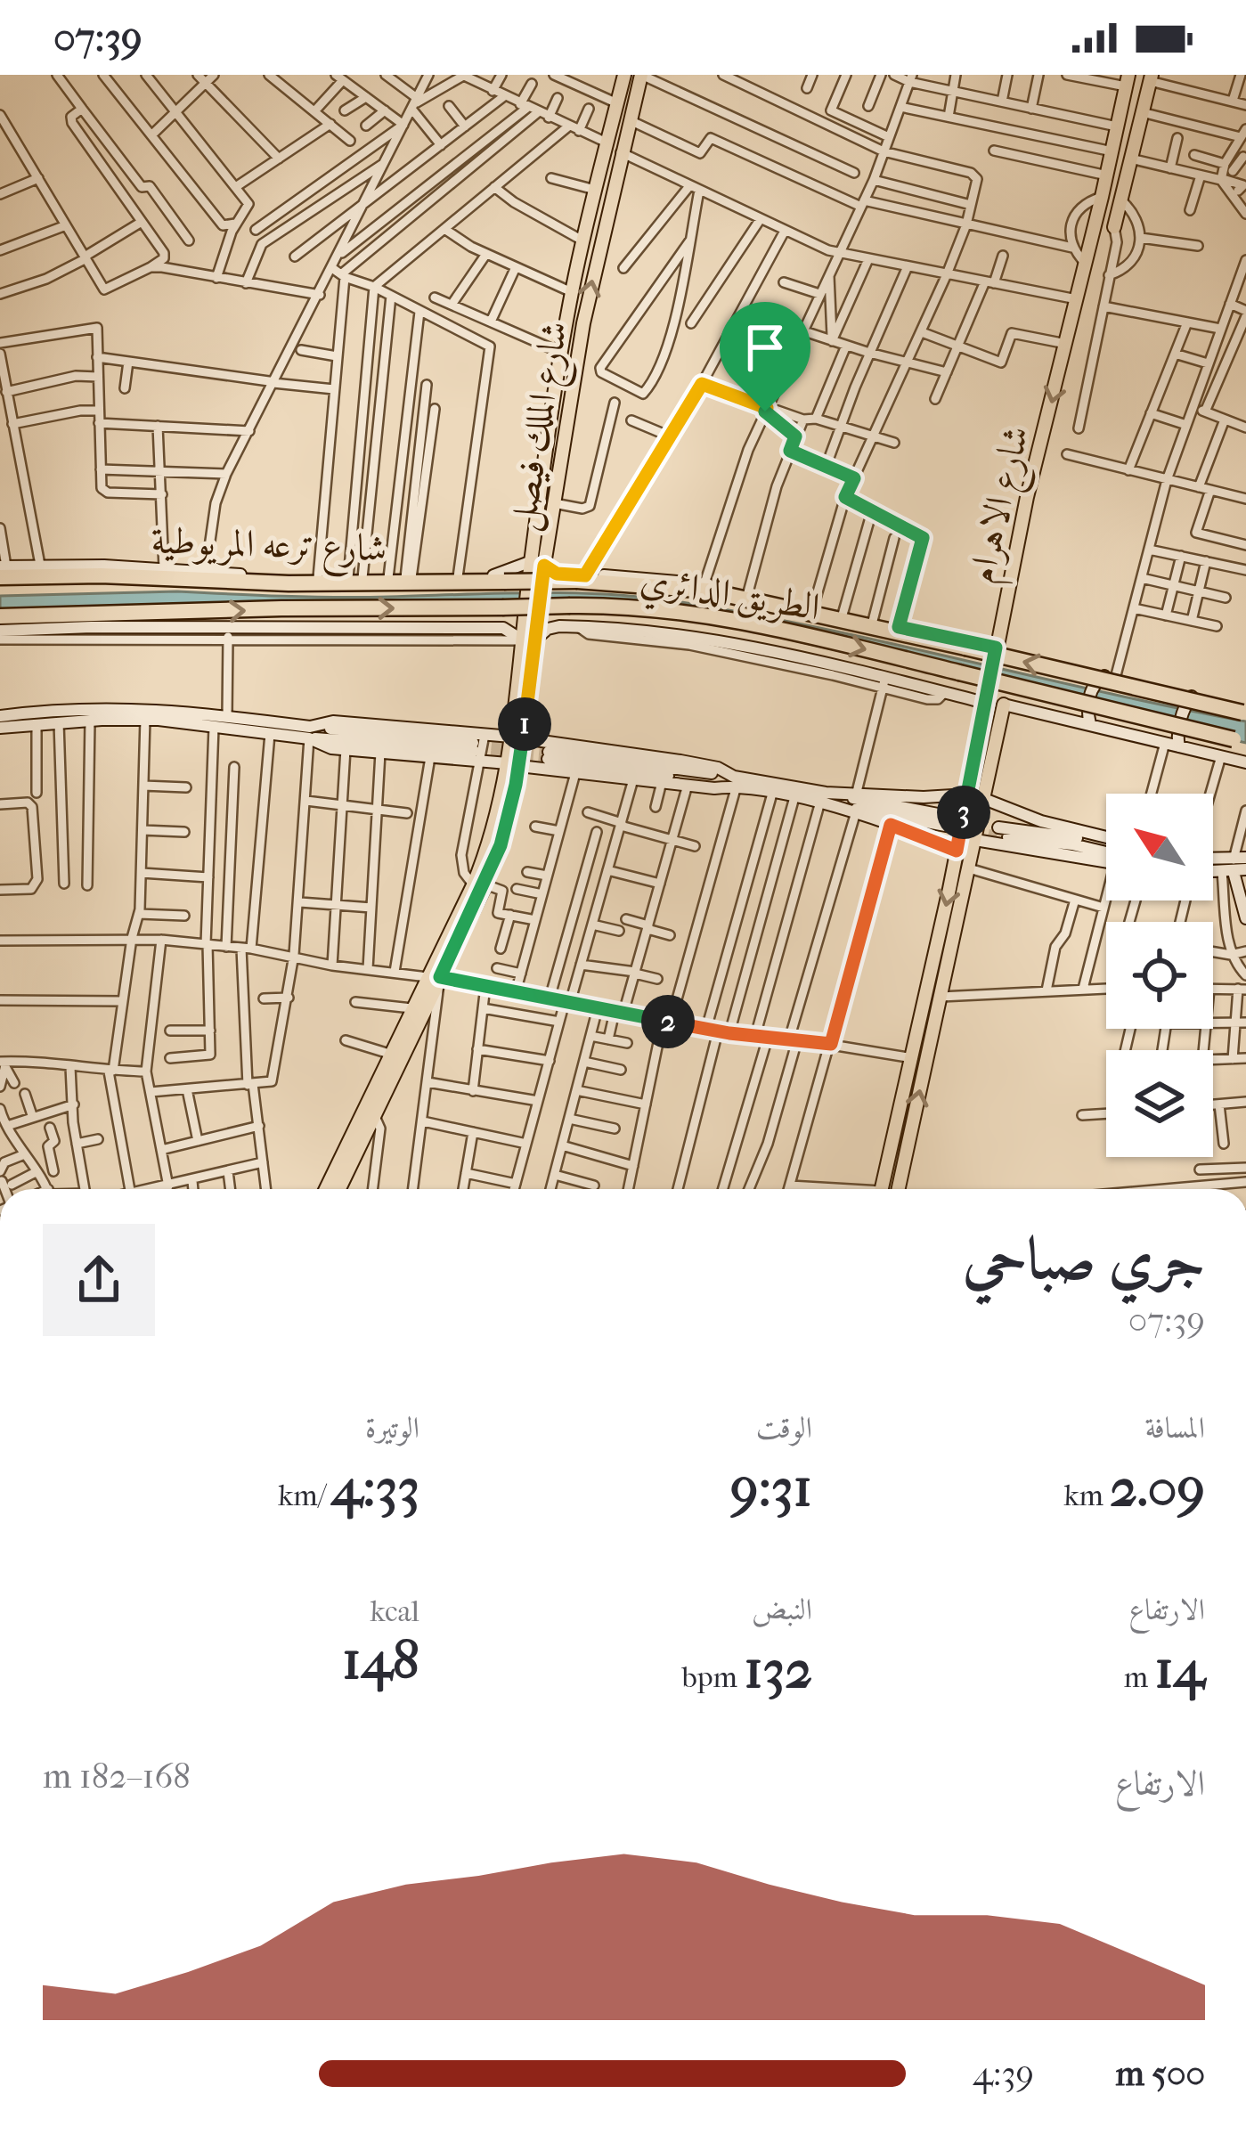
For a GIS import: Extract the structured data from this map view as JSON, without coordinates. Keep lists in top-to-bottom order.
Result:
{
  "streets": {
    "highway": ["الطريق الدائري"],
    "main road": ["شارع الملك فيصل", "شارع الاهرام", "شارع ترعه المريوطية"]
  },
  "crossings": [
    ["شارع الملك فيصل", "شارع ترعه المريوطية"],
    ["شارع الاهرام", "شارع ترعه المريوطية"],
    ["شارع ترعه المريوطية", "الطريق الدائري"]
  ],
  "north": "top left",
  "page": {
    "status": "07:39",
    "pins": ["1", "3", "2"],
    "heading": ["جري صباحي", "07:39"],
    "stats": [
      ["المسافة", "2.09 km"],
      ["الوقت", "9:31"],
      ["الوتيرة", "4:33 /km"],
      ["الارتفاع", "14 m"],
      ["النبض", "132 bpm"],
      ["kcal", "148"]
    ],
    "chart": ["الارتفاع", "168–182 m"],
    "list": [
      {
        "name": "500 m",
        "note": "4:39"
      }
    ]
  }
}
